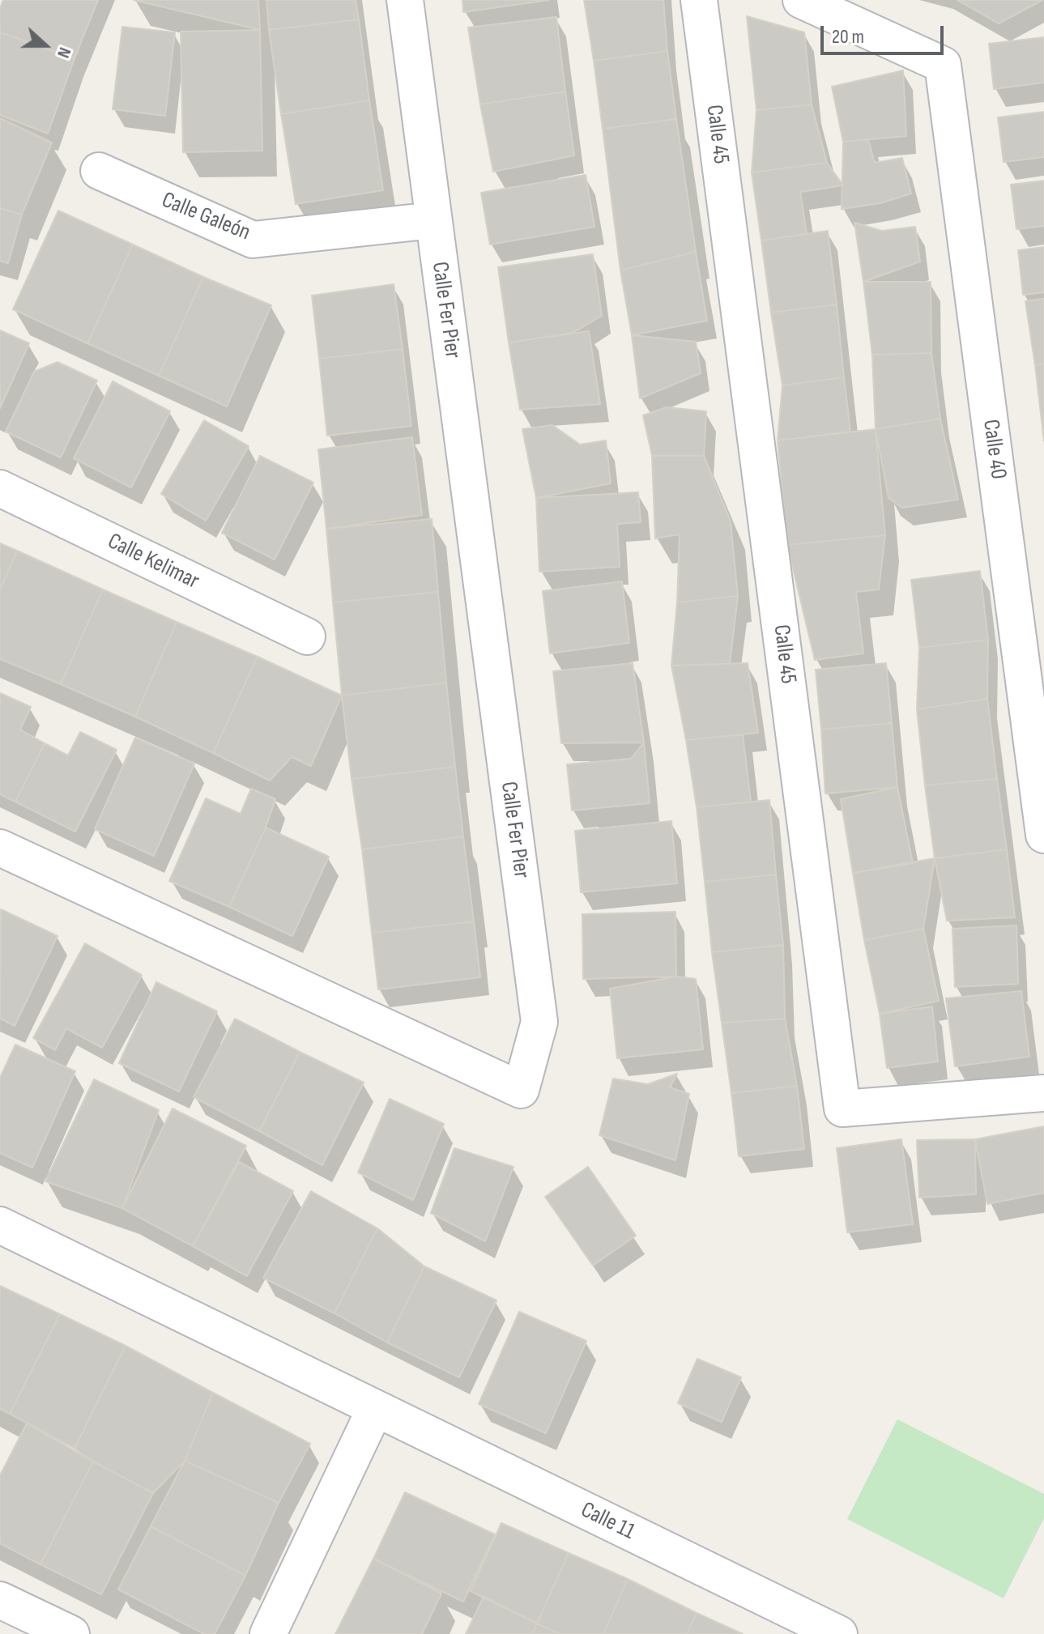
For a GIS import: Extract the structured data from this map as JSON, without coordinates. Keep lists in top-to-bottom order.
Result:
{
  "streets": {
    "street": [
      "Calle 45",
      "Calle Galeón",
      "Calle Fer Pier",
      "Calle 40",
      "Calle Kelimar",
      "Calle 11"
    ]
  },
  "crossings": [
    ["Calle Galeón", "Calle Fer Pier"]
  ],
  "scale_bar": "20 m",
  "north": "right"
}
